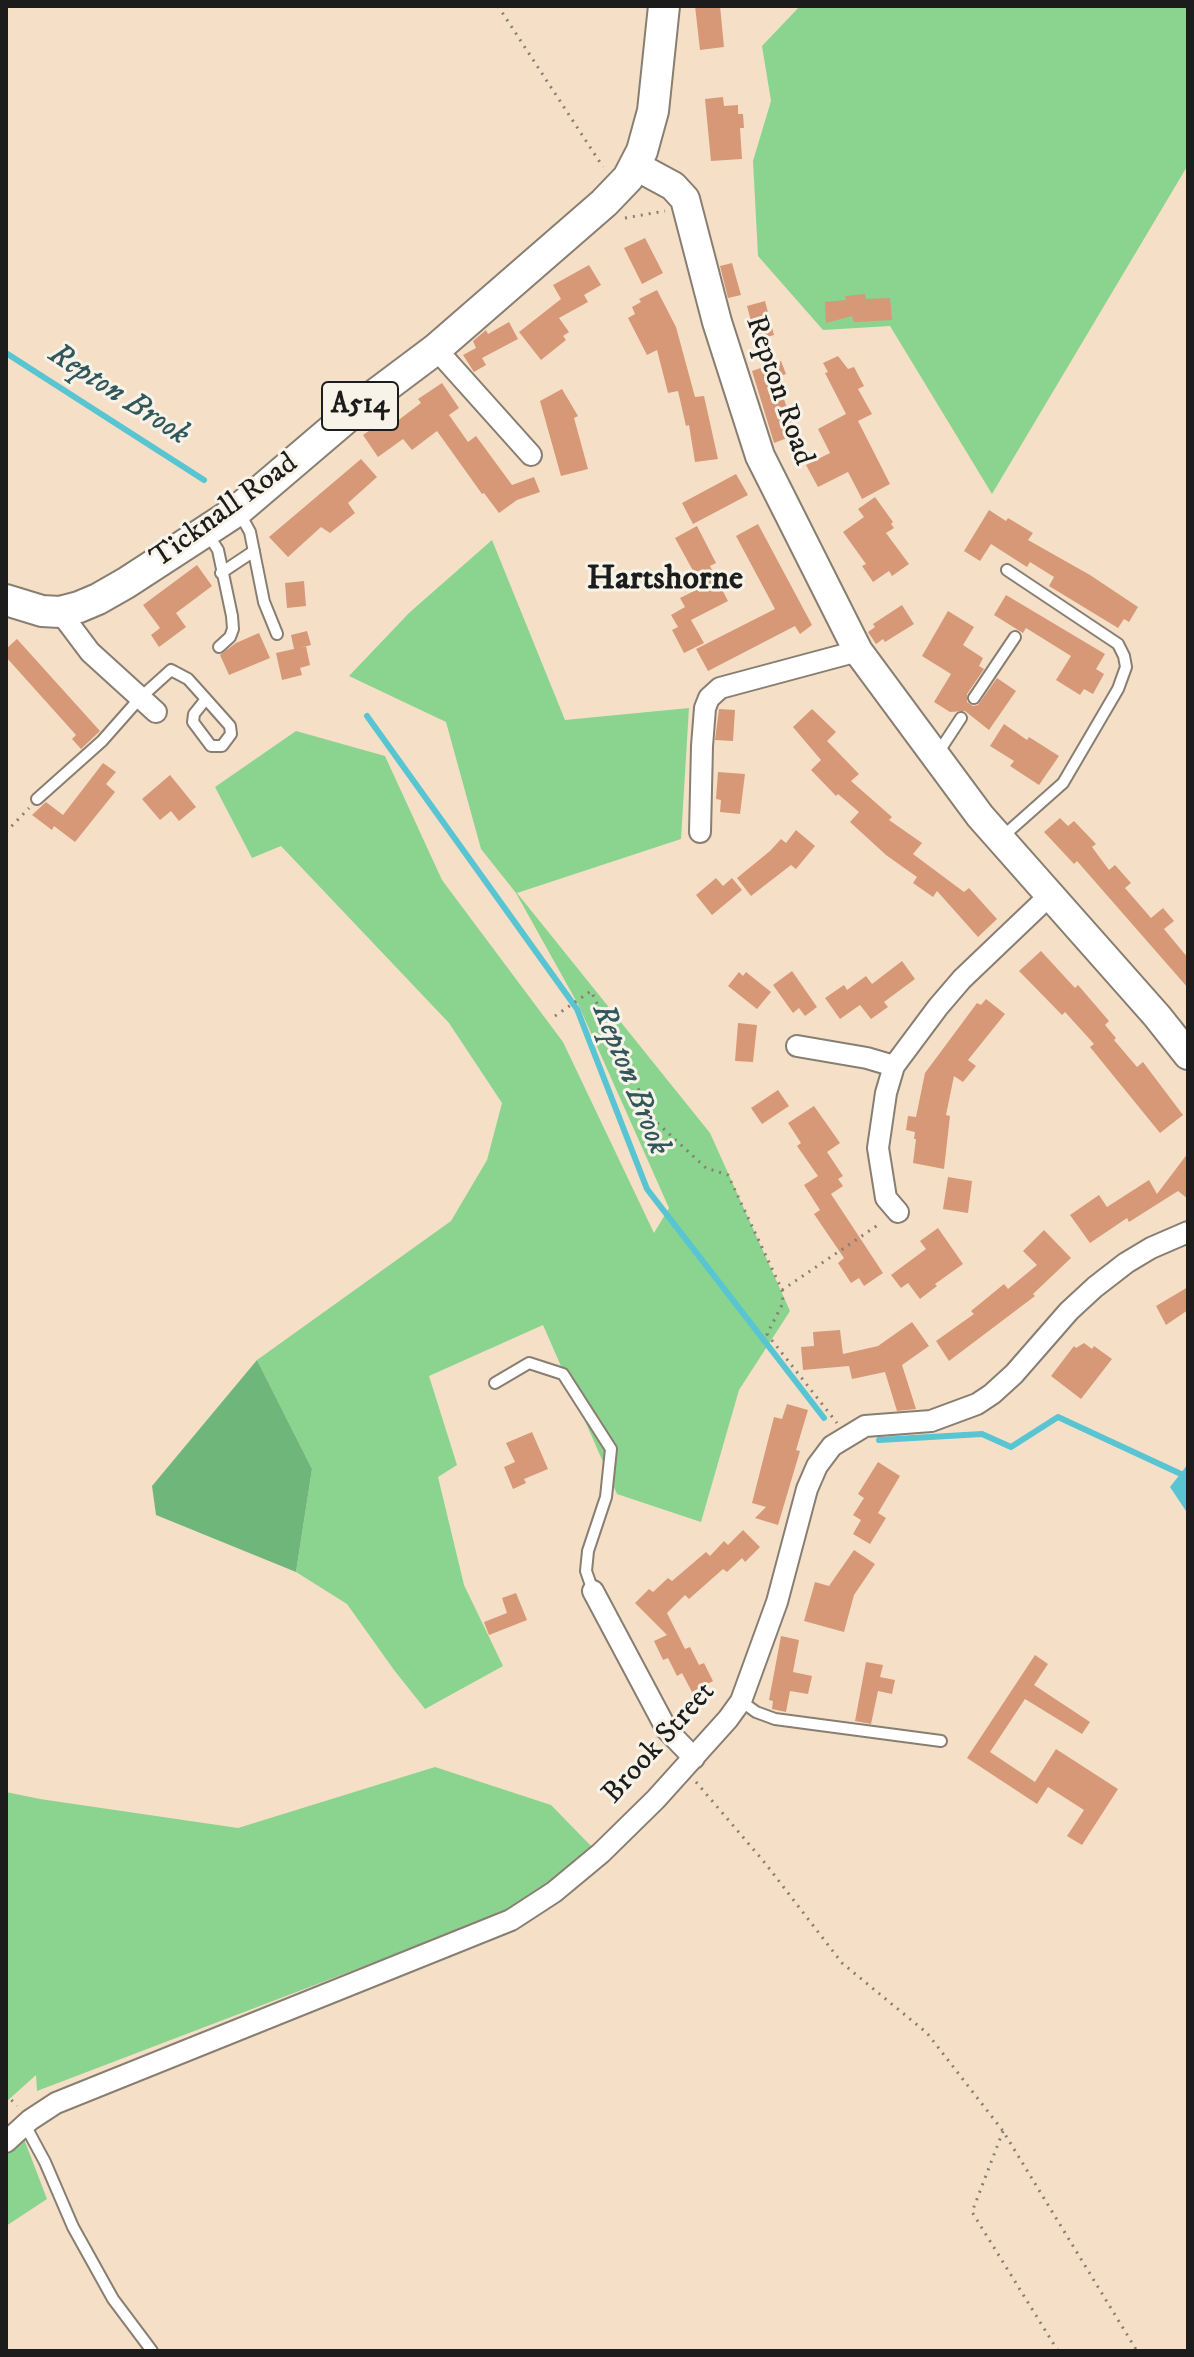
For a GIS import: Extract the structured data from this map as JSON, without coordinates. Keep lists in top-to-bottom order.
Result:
{
  "streets": {
    "main road": ["A514", "Ticknall Road"],
    "street": ["Repton Road", "Brook Street"]
  },
  "crossings": [
    ["Repton Road", "Ticknall Road"]
  ],
  "districts": ["Hartshorne"],
  "water": ["Repton Brook"]
}
